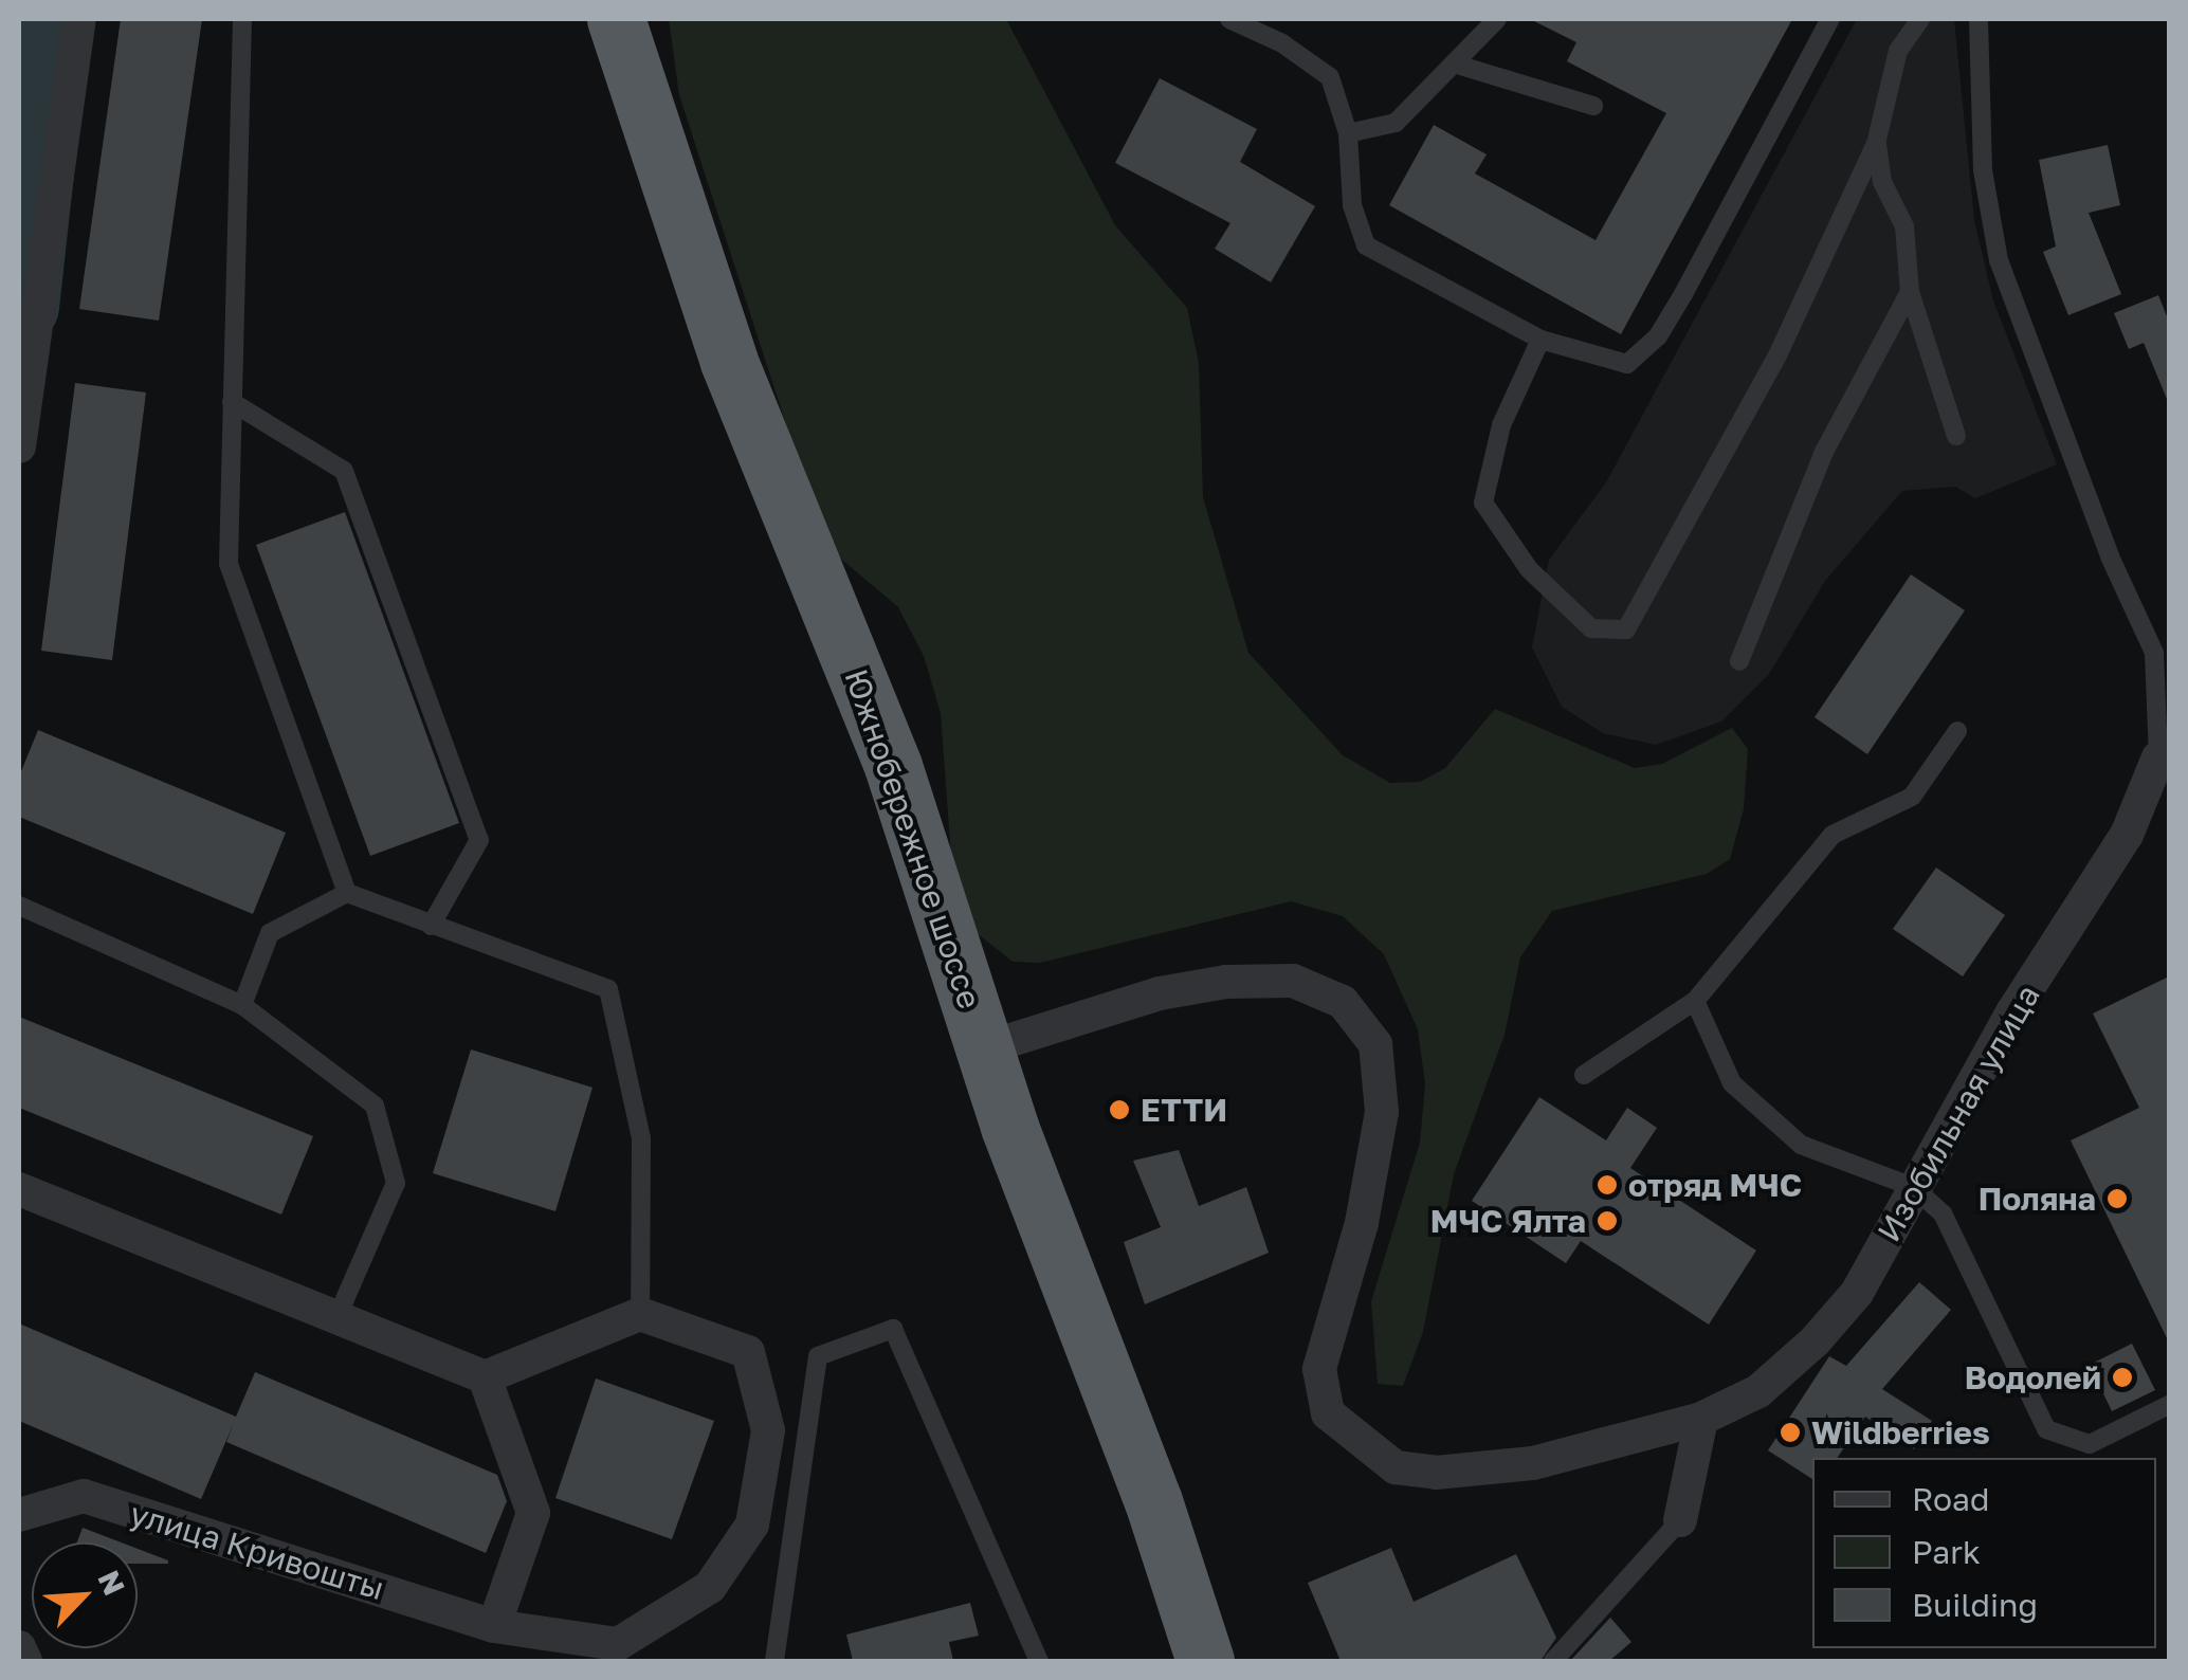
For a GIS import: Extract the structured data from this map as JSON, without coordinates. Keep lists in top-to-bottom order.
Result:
{
  "streets": {
    "highway": ["Южнобережное шоссе"],
    "street": ["Изобильная улица", "улица Кривошты"]
  },
  "crossings": [
    ["Южнобережное шоссе", "Изобильная улица"]
  ],
  "places": [
    "ЕТТИ",
    "отряд МЧС",
    "Поляна",
    "МЧС Ялта",
    "Водолей",
    "Wildberries"
  ],
  "legend": ["Road", "Park", "Building"],
  "north": "top right"
}
